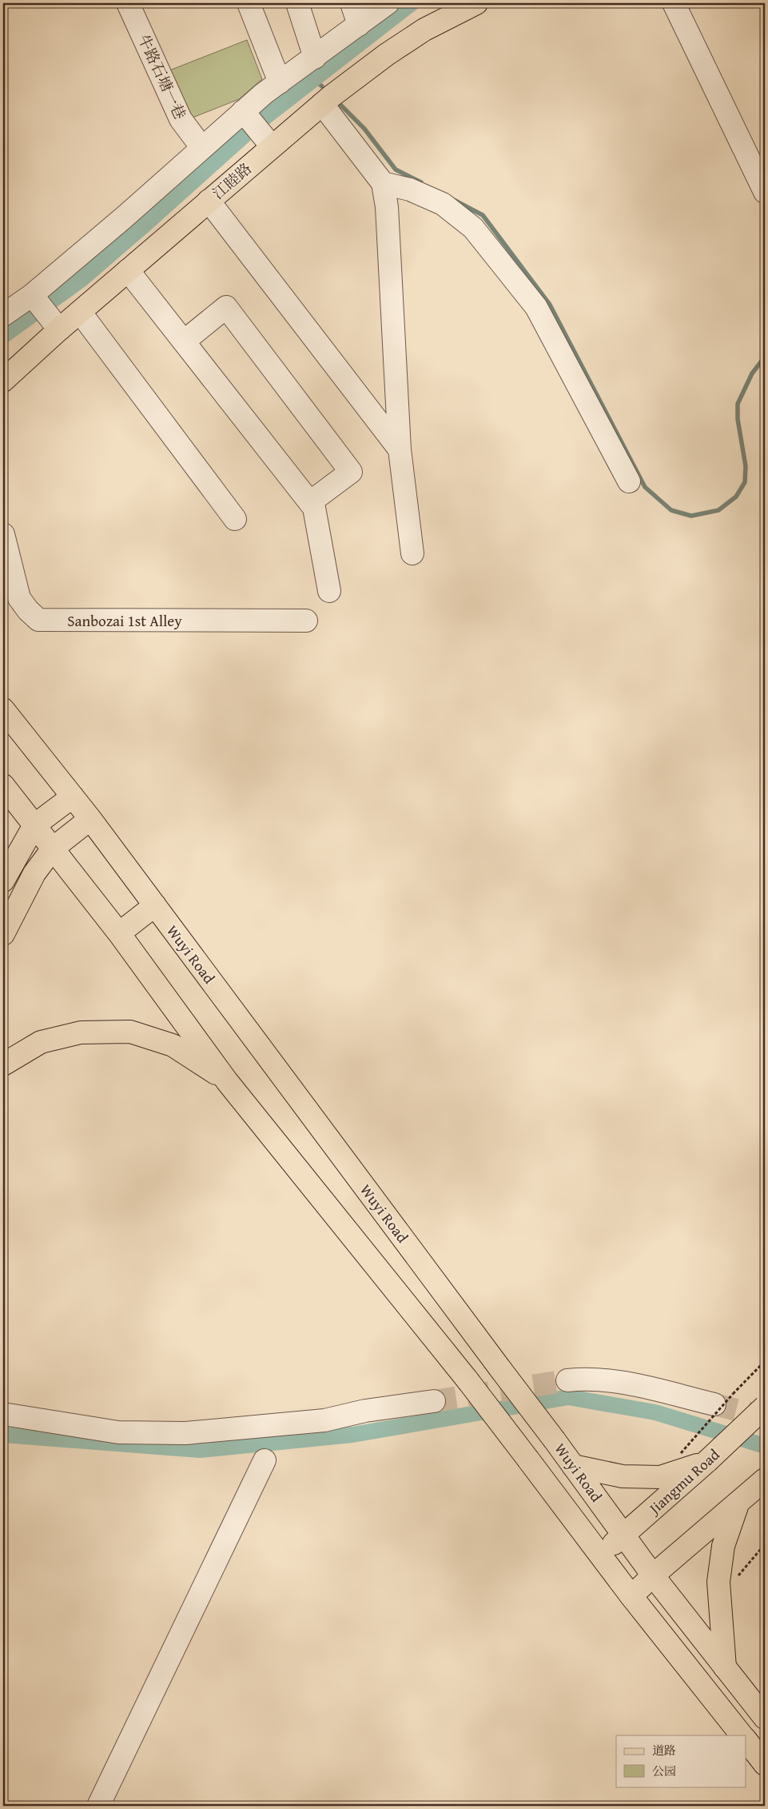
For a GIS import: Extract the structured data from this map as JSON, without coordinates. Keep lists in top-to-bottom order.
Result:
{
  "streets": {
    "main road": ["江睦路", "Wuyi Road", "Jiangmu Road"],
    "street": ["牛路石塘一巷", "Sanbozai 1st Alley"]
  },
  "crossings": [
    ["Wuyi Road", "Jiangmu Road"]
  ],
  "legend": ["道路", "公园"]
}
